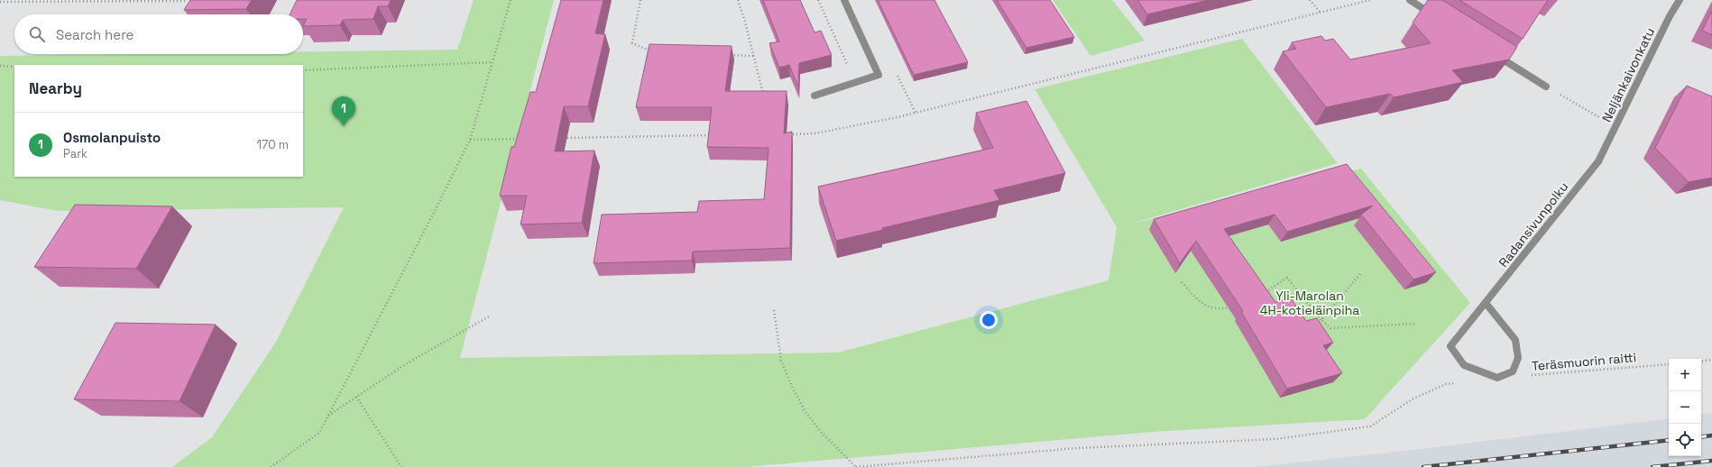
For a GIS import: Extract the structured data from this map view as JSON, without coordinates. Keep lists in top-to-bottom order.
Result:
{
  "streets": {
    "street": ["Neljänkaivonkatu", "Radansivunpolku"],
    "path": ["Teräsmuorin raitti"]
  },
  "crossings": [
    ["Neljänkaivonkatu", "Radansivunpolku"],
    ["Radansivunpolku", "Teräsmuorin raitti"]
  ],
  "parks": ["Yli-Marolan 4H-kotieläinpiha"],
  "page": {
    "search": "Search here",
    "heading": "Nearby",
    "pins": "1",
    "list": [
      {
        "mark": "1",
        "name": "Osmolanpuisto",
        "note": "Park",
        "value": "170 m"
      }
    ],
    "map_buttons": ["+", "−"]
  }
}
